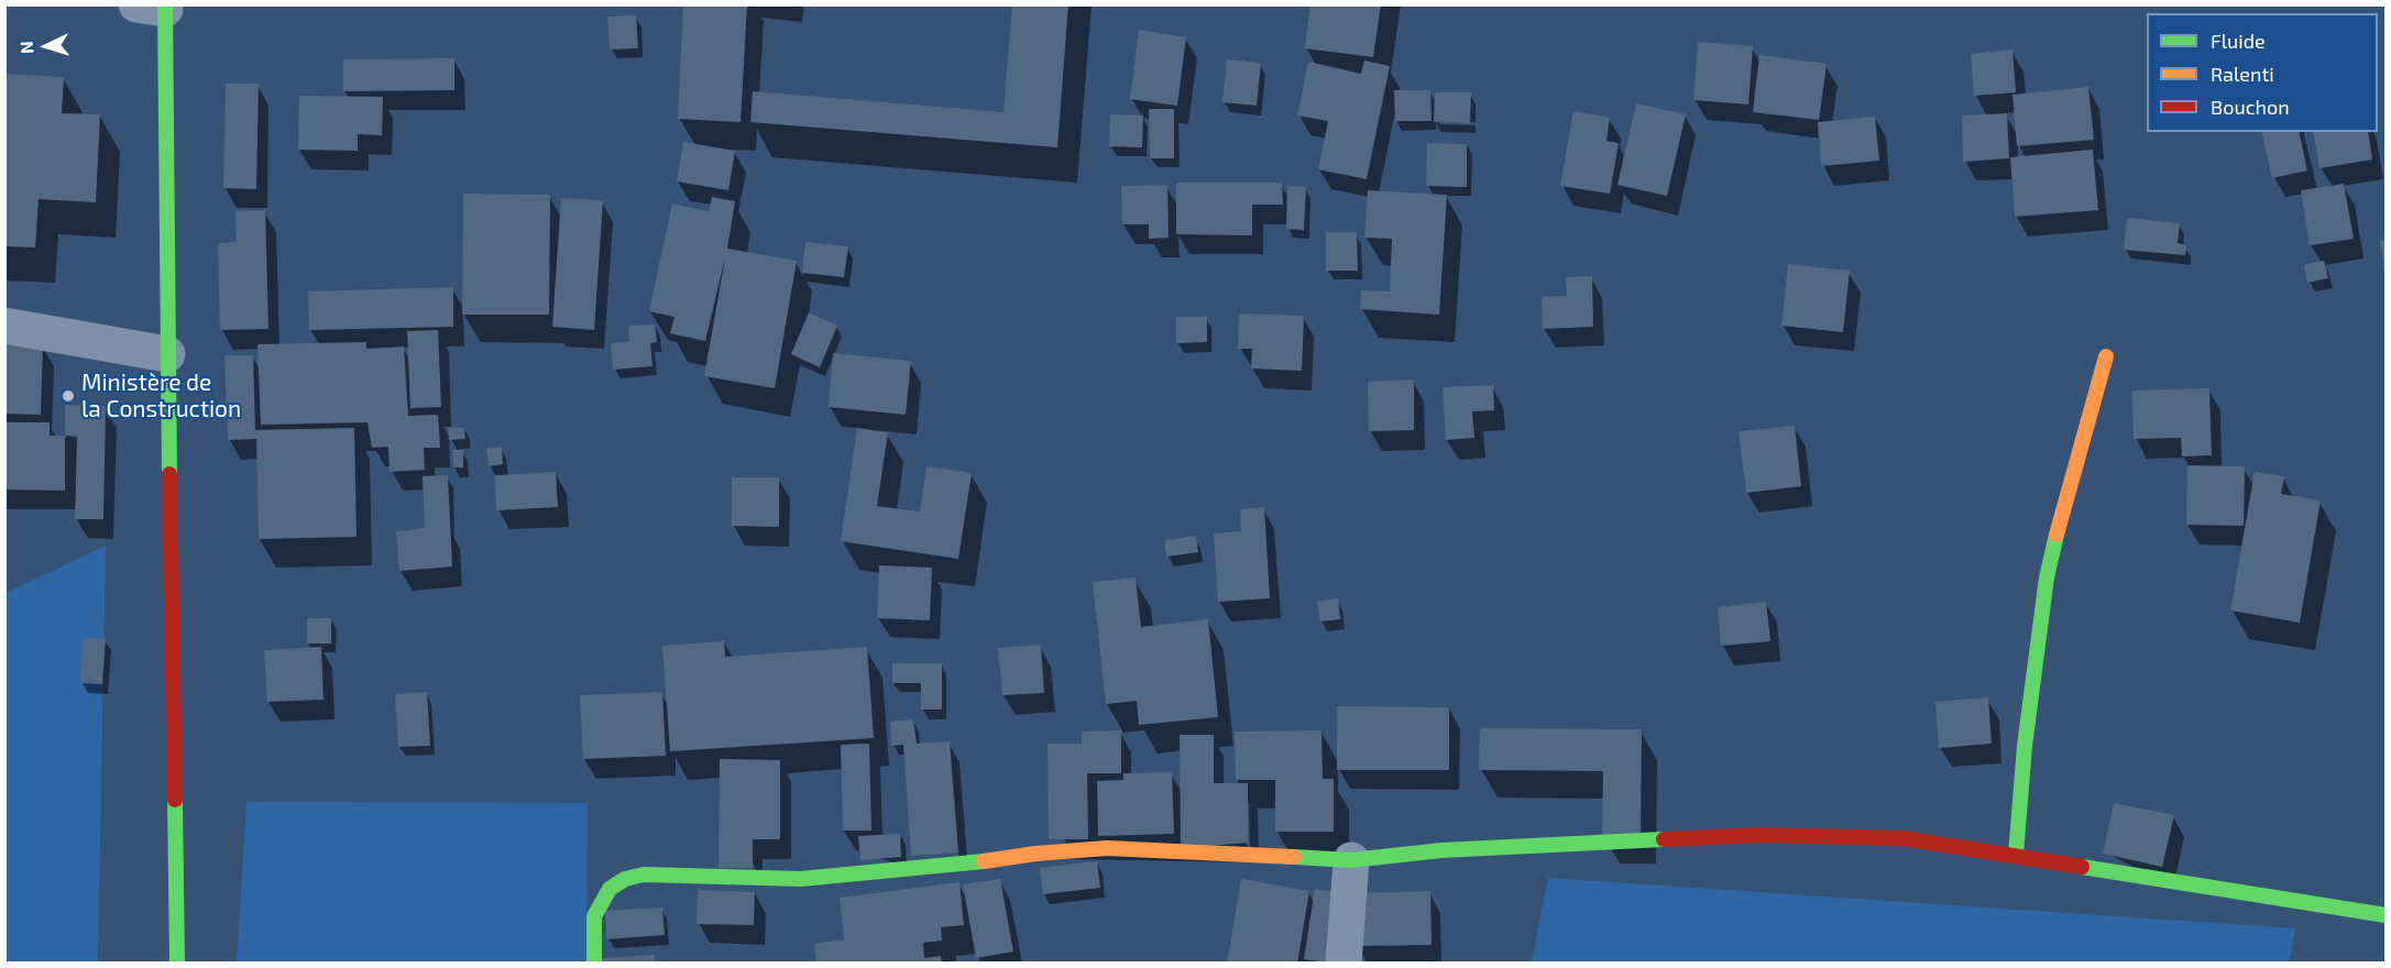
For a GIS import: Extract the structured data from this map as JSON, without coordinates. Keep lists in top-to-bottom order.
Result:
{
  "places": ["Ministère de la Construction"],
  "legend": ["Fluide", "Ralenti", "Bouchon"],
  "north": "left"
}
